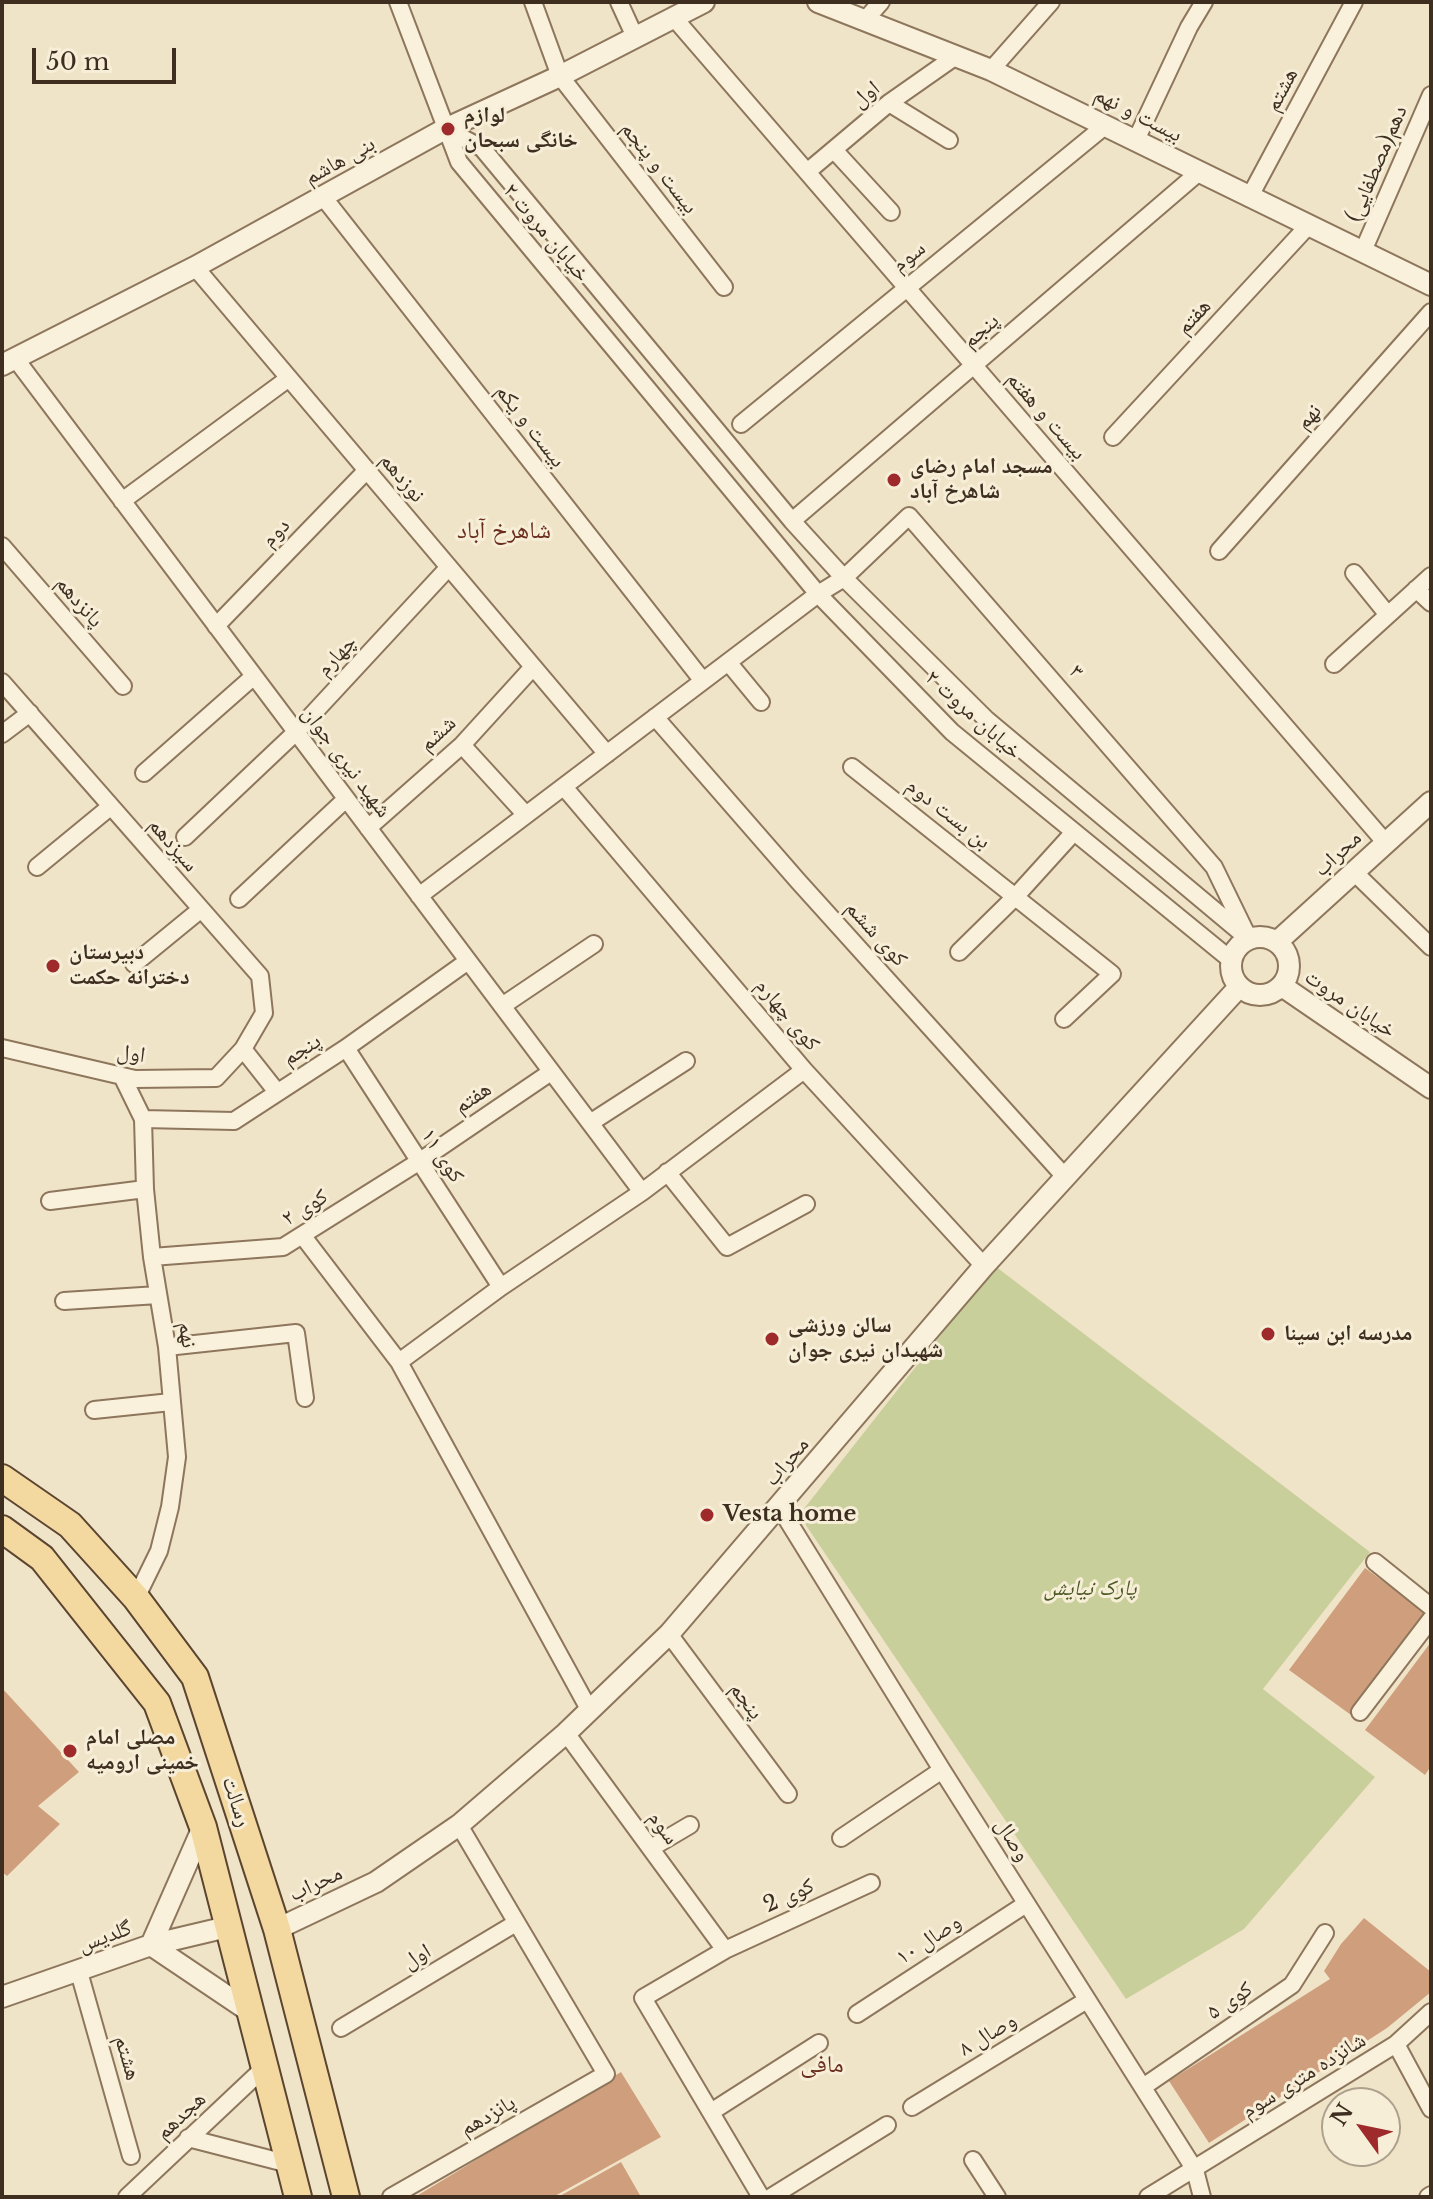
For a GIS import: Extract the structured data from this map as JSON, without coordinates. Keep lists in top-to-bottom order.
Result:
{
  "streets": {
    "main road": ["رسالت"],
    "street": [
      "هشتم",
      "اول",
      "بیست و نهم",
      "بنی هاشم",
      "دهم(مصطفایی)",
      "بیست و پنجم",
      "خیابان مروت ۲",
      "سوم",
      "هفتم",
      "پنجم",
      "بیست و هفتم",
      "نهم",
      "بیست و یکم",
      "نوزدهم",
      "دوم",
      "پانزدهم",
      "چهارم",
      "۳",
      "ششم",
      "شهید نیری جوان",
      "بن بست دوم",
      "سیزدهم",
      "محراب",
      "کوی ششم",
      "خیابان مروت",
      "کوی چهارم",
      "کوی ۱۱",
      "کوی ۲",
      "وصال",
      "کوی 2",
      "گلدیس",
      "وصال ۱۰",
      "کوی ۵",
      "وصال ۸",
      "شانزده متری سوم",
      "هجدهم"
    ]
  },
  "crossings": [
    ["هشتم", "بیست و نهم"],
    ["هشتم", "گلدیس"],
    ["اول", "بیست و نهم"],
    ["اول", "بیست و هفتم"],
    ["اول", "نهم"],
    ["اول", "پانزدهم"],
    ["اول", "سیزدهم"],
    ["بیست و نهم", "دهم(مصطفایی)"],
    ["بیست و نهم", "سوم"],
    ["بیست و نهم", "هفتم"],
    ["بیست و نهم", "پنجم"],
    ["بنی هاشم", "بیست و پنجم"],
    ["بنی هاشم", "خیابان مروت ۲"],
    ["بنی هاشم", "بیست و هفتم"],
    ["بنی هاشم", "بیست و یکم"],
    ["بنی هاشم", "نوزدهم"],
    ["بنی هاشم", "شهید نیری جوان"],
    ["خیابان مروت ۲", "پنجم"],
    ["خیابان مروت ۲", "۳"],
    ["خیابان مروت ۲", "محراب"],
    ["خیابان مروت ۲", "خیابان مروت"],
    ["سوم", "بیست و هفتم"],
    ["سوم", "محراب"],
    ["سوم", "کوی 2"],
    ["هفتم", "شهید نیری جوان"],
    ["هفتم", "کوی ۱۱"],
    ["هفتم", "کوی ۲"],
    ["پنجم", "بیست و هفتم"],
    ["پنجم", "نهم"],
    ["پنجم", "شهید نیری جوان"],
    ["پنجم", "محراب"],
    ["پنجم", "کوی ۱۱"],
    ["بیست و هفتم", "محراب"],
    ["نهم", "کوی ۲"],
    ["نهم", "رسالت"],
    ["نوزدهم", "دوم"],
    ["نوزدهم", "چهارم"],
    ["نوزدهم", "ششم"],
    ["دوم", "شهید نیری جوان"],
    ["چهارم", "شهید نیری جوان"],
    ["۳", "محراب"],
    ["۳", "خیابان مروت"],
    ["ششم", "شهید نیری جوان"],
    ["محراب", "کوی ششم"],
    ["محراب", "خیابان مروت"],
    ["محراب", "کوی چهارم"],
    ["محراب", "رسالت"],
    ["محراب", "وصال"],
    ["کوی ۱۱", "کوی ۲"],
    ["رسالت", "گلدیس"],
    ["رسالت", "هجدهم"],
    ["وصال", "وصال ۱۰"],
    ["وصال", "کوی ۵"],
    ["وصال", "وصال ۸"],
    ["وصال", "شانزده متری سوم"]
  ],
  "districts": ["شاهرخ آباد", "مافی"],
  "parks": ["پارک نیایش"],
  "places": [
    "لوازم خانگی سبحان",
    "مسجد امام رضای شاهرخ آباد",
    "دبیرستان دخترانه حکمت",
    "مدرسه ابن سینا",
    "سالن ورزشی شهیدان نیری جوان",
    "Vesta home",
    "مصلی امام خمینی ارومیه"
  ],
  "scale_bar": "50 m",
  "north": "top left"
}
